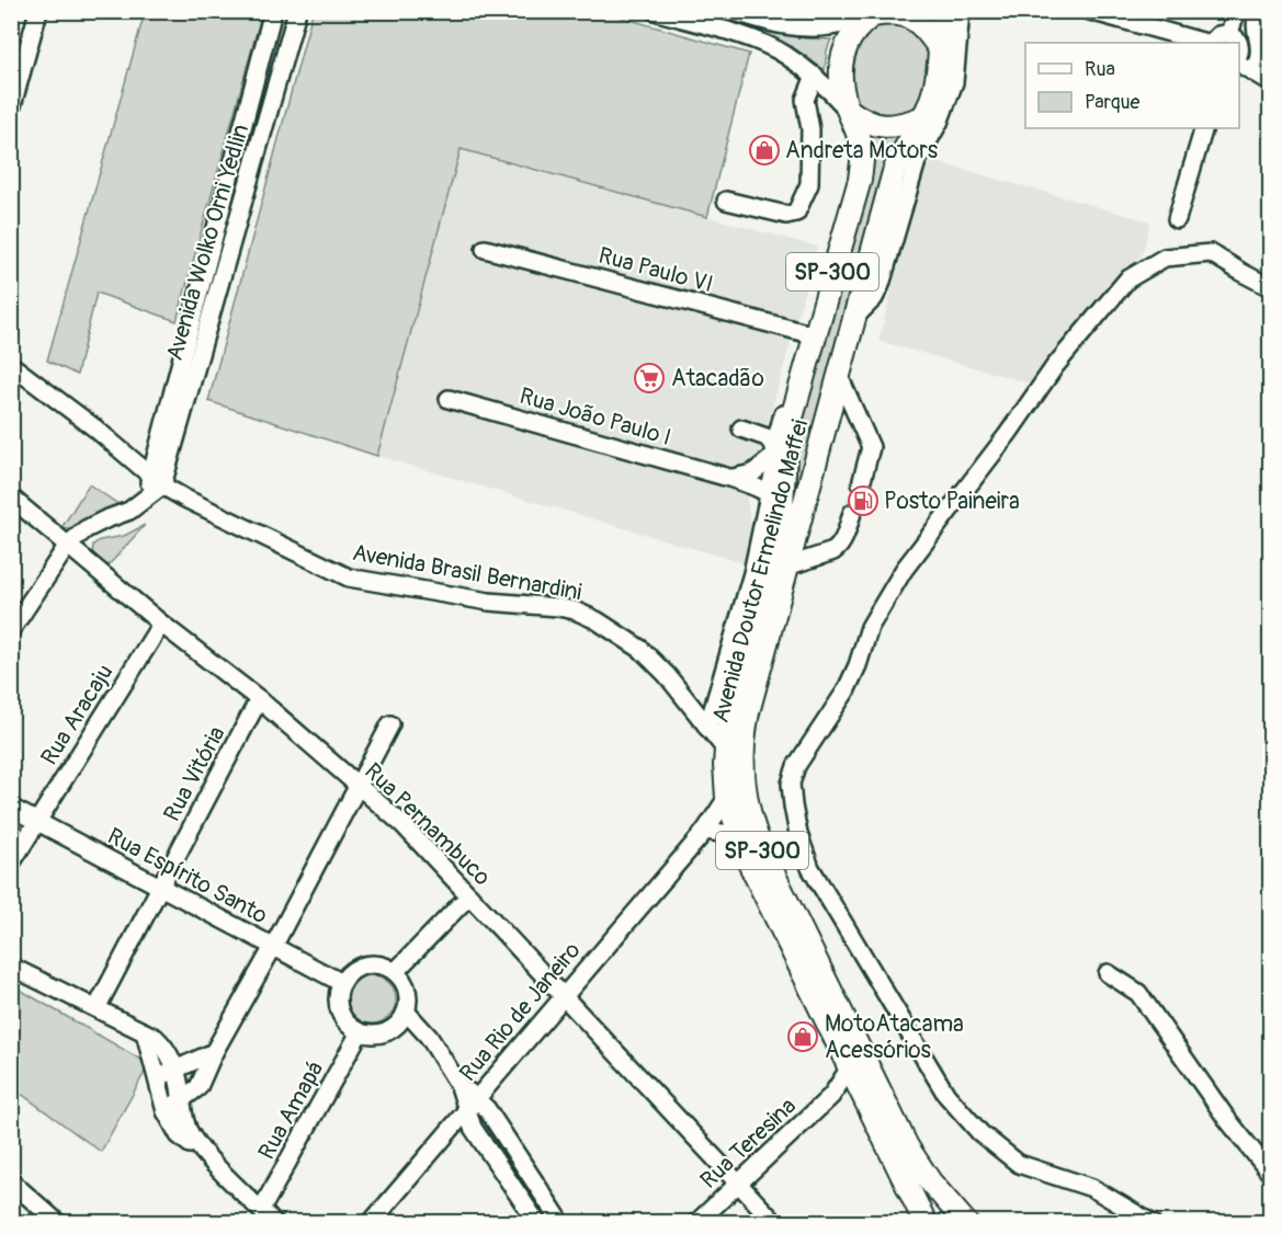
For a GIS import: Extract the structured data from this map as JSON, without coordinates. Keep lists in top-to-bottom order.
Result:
{
  "streets": {
    "main road": ["SP-300", "Avenida Doutor Ermelindo Maffei"],
    "street": [
      "Avenida Wolko Orni Yedlin",
      "Rua Paulo VI",
      "Rua João Paulo I",
      "Avenida Brasil Bernardini",
      "Rua Aracaju",
      "Rua Vitória",
      "Rua Pernambuco",
      "Rua Espírito Santo",
      "Rua Rio de Janeiro",
      "Rua Amapá",
      "Rua Teresina"
    ]
  },
  "crossings": [
    ["Avenida Wolko Orni Yedlin", "Avenida Brasil Bernardini"],
    ["Rua Paulo VI", "Avenida Doutor Ermelindo Maffei"],
    ["Rua João Paulo I", "Avenida Doutor Ermelindo Maffei"],
    ["Avenida Doutor Ermelindo Maffei", "Avenida Brasil Bernardini"],
    ["Avenida Doutor Ermelindo Maffei", "Rua Rio de Janeiro"],
    ["Avenida Doutor Ermelindo Maffei", "Rua Teresina"],
    ["Rua Aracaju", "Rua Pernambuco"],
    ["Rua Aracaju", "Rua Espírito Santo"],
    ["Rua Vitória", "Rua Pernambuco"],
    ["Rua Vitória", "Rua Espírito Santo"],
    ["Rua Pernambuco", "Rua Rio de Janeiro"],
    ["Rua Pernambuco", "Rua Teresina"],
    ["Rua Espírito Santo", "Rua Amapá"]
  ],
  "places": {
    "shop": ["Andreta Motors", "MotoAtacama Acessórios"],
    "supermarket": ["Atacadão"],
    "fuel station": ["Posto Paineira"]
  },
  "legend": ["Rua", "Parque"]
}
